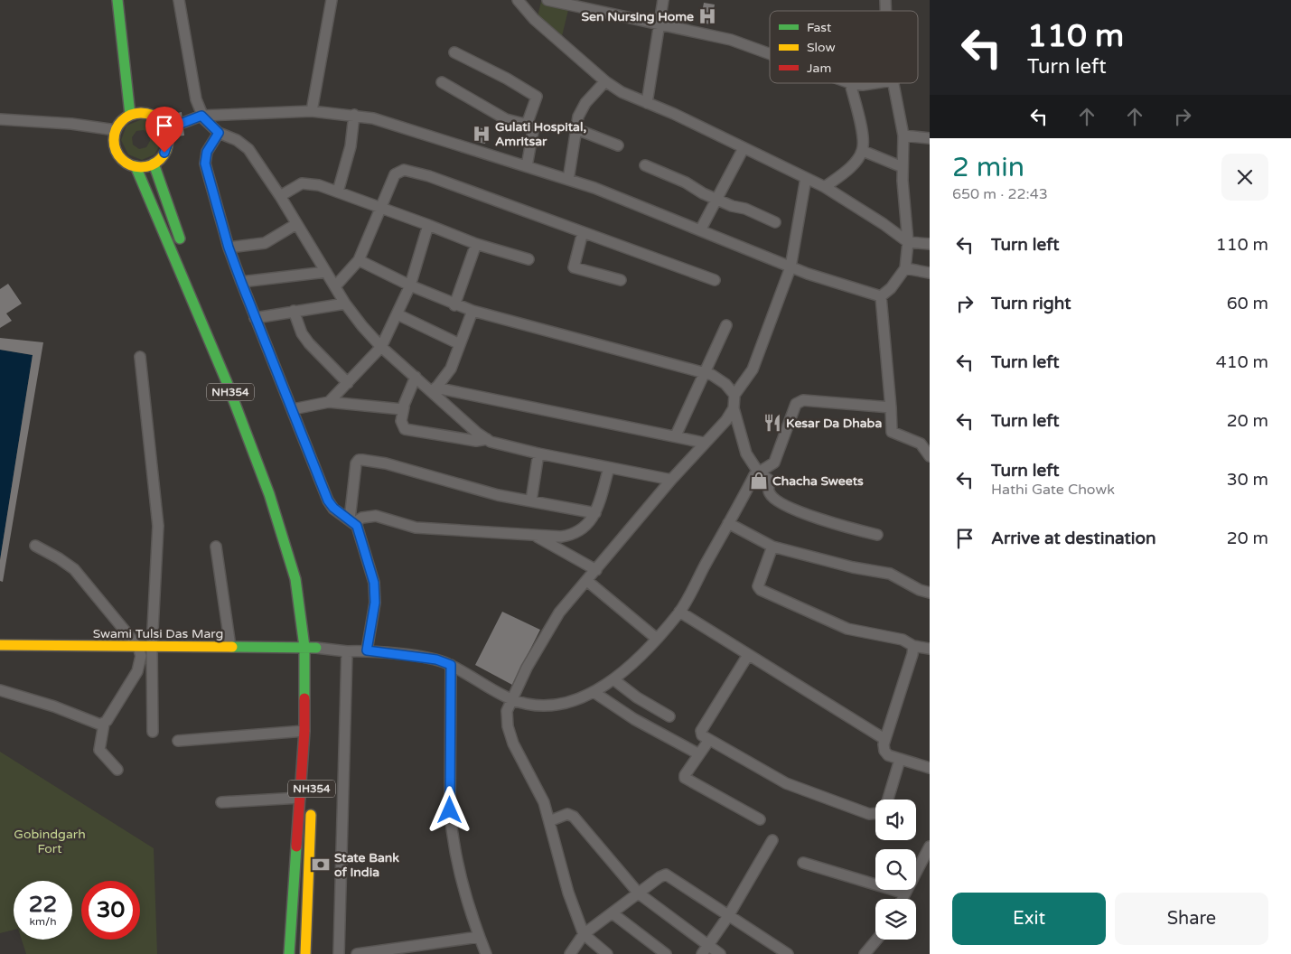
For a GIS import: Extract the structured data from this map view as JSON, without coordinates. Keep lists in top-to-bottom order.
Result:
{
  "streets": {
    "main road": ["NH354", "Swami Tulsi Das Marg"]
  },
  "crossings": [
    ["NH354", "Swami Tulsi Das Marg"]
  ],
  "parks": ["Gobindgarh Fort"],
  "places": {
    "hospital": ["Sen Nursing Home", "Gulati Hospital, Amritsar"],
    "restaurant": ["Kesar Da Dhaba"],
    "shop": ["Chacha Sweets"],
    "bank": ["State Bank of India"]
  },
  "legend": ["Fast", "Slow", "Jam"],
  "page": {
    "turn": ["110 m", "Turn left"],
    "heading": ["2 min", "650 m · 22:43"],
    "list": [
      {
        "name": "Turn left",
        "value": "110 m"
      },
      {
        "name": "Turn right",
        "value": "60 m"
      },
      {
        "name": "Turn left",
        "value": "410 m"
      },
      {
        "name": "Turn left",
        "value": "20 m"
      },
      {
        "name": "Turn left",
        "note": "Hathi Gate Chowk",
        "value": "30 m"
      },
      {
        "name": "Arrive at destination",
        "value": "20 m"
      }
    ],
    "speed": "22 km/h",
    "limit": "30",
    "buttons": ["Exit", "Share"]
  }
}
